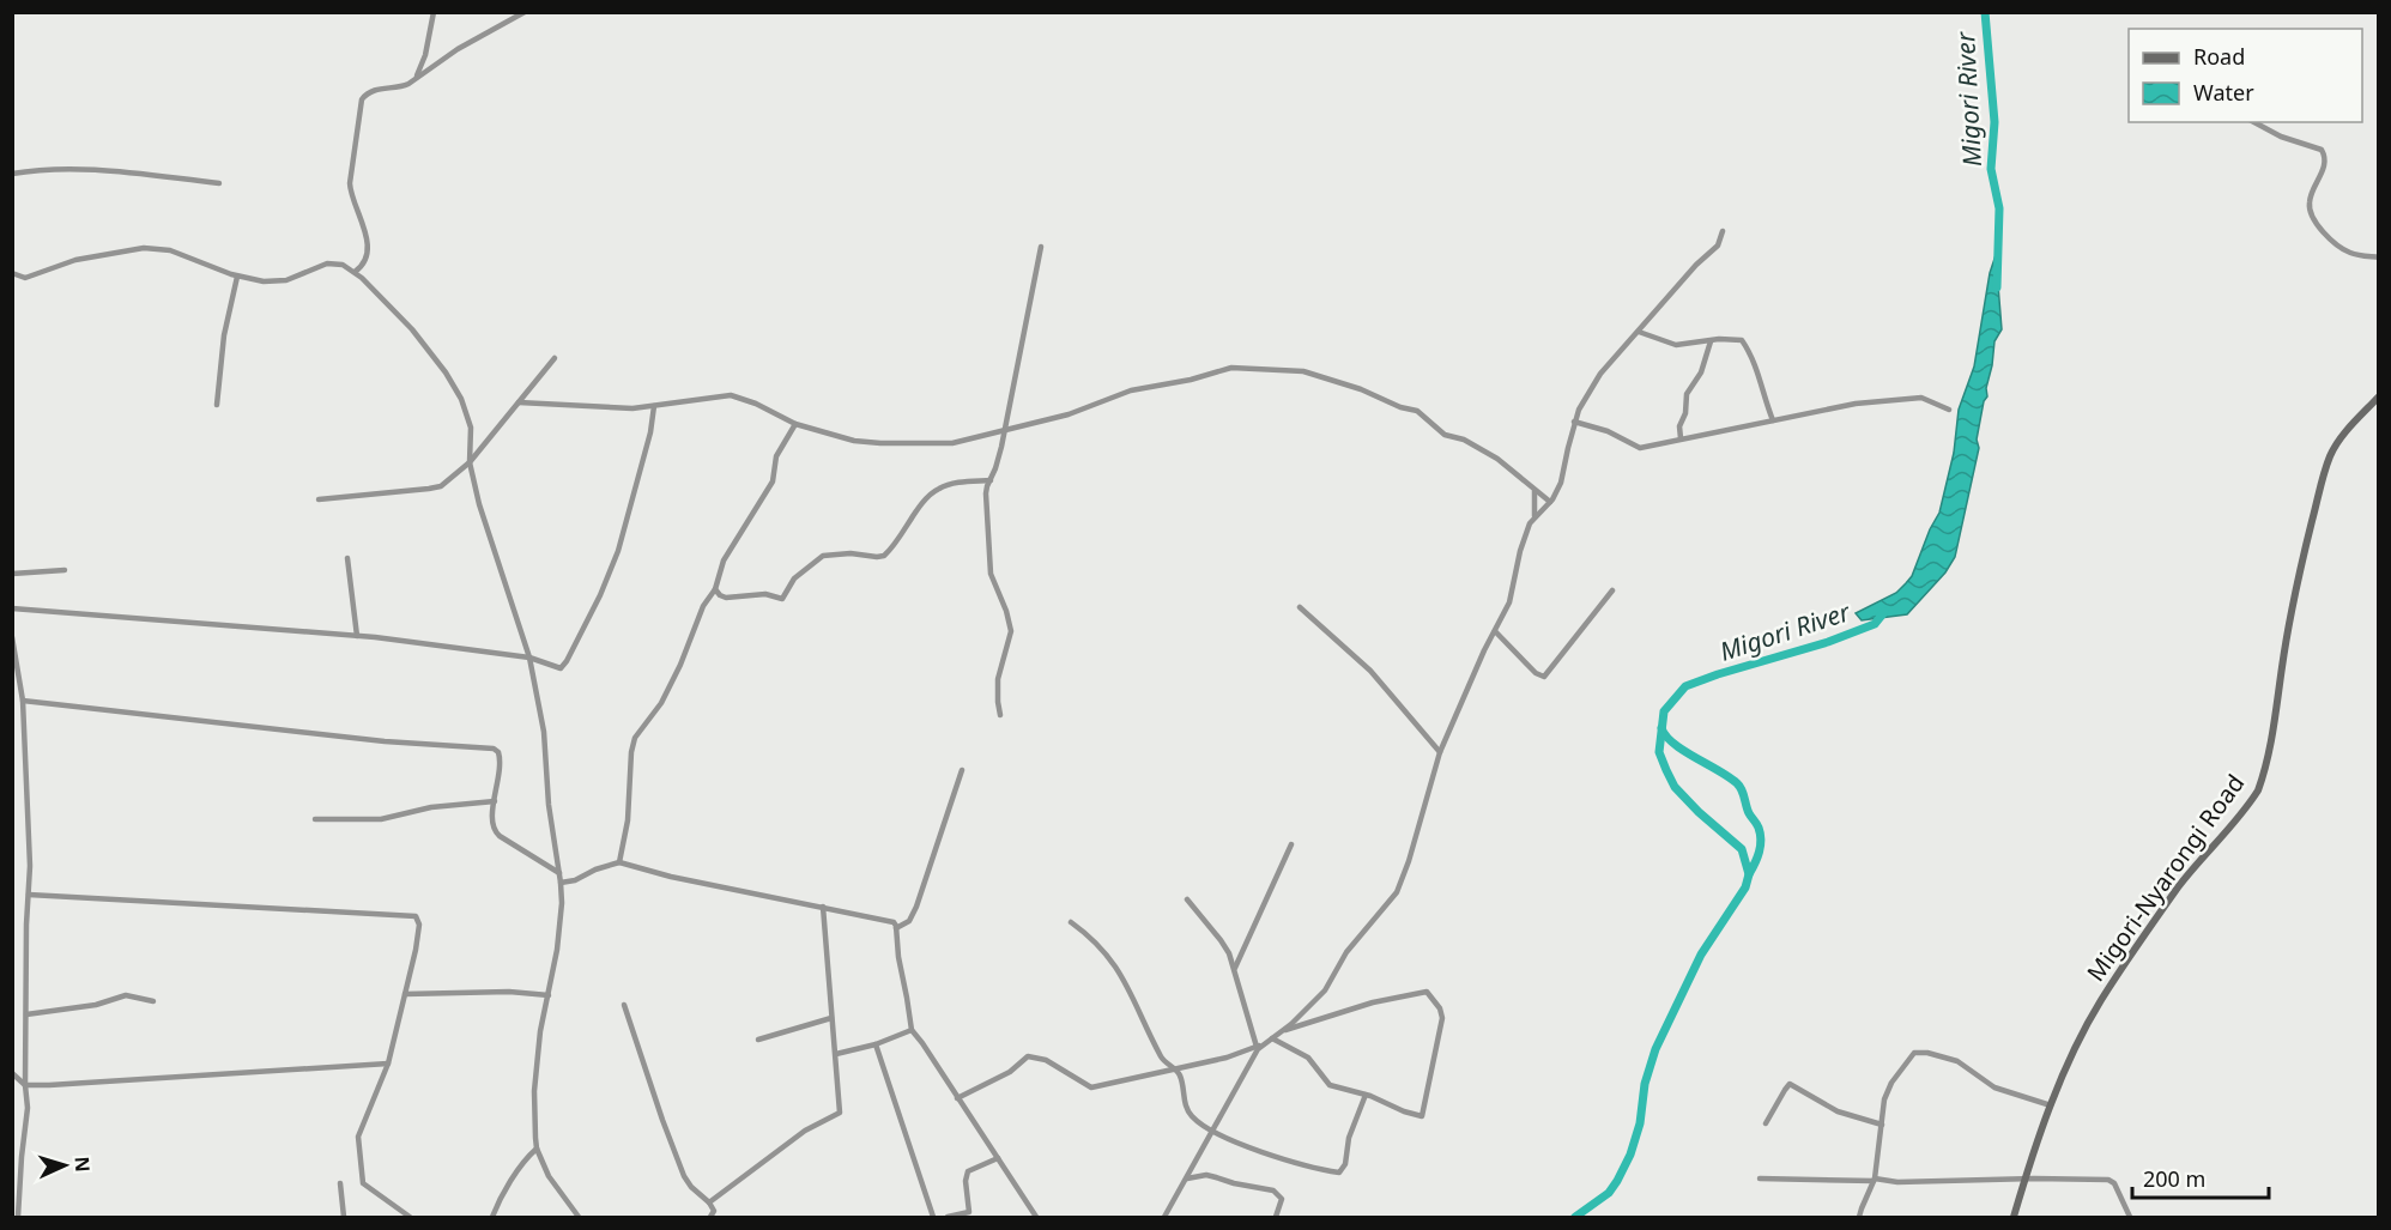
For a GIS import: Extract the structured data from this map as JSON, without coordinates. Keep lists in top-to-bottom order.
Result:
{
  "streets": {
    "street": ["Migori-Nyarongi Road"]
  },
  "water": ["Migori River"],
  "legend": ["Road", "Water"],
  "scale_bar": "200 m",
  "north": "right"
}
